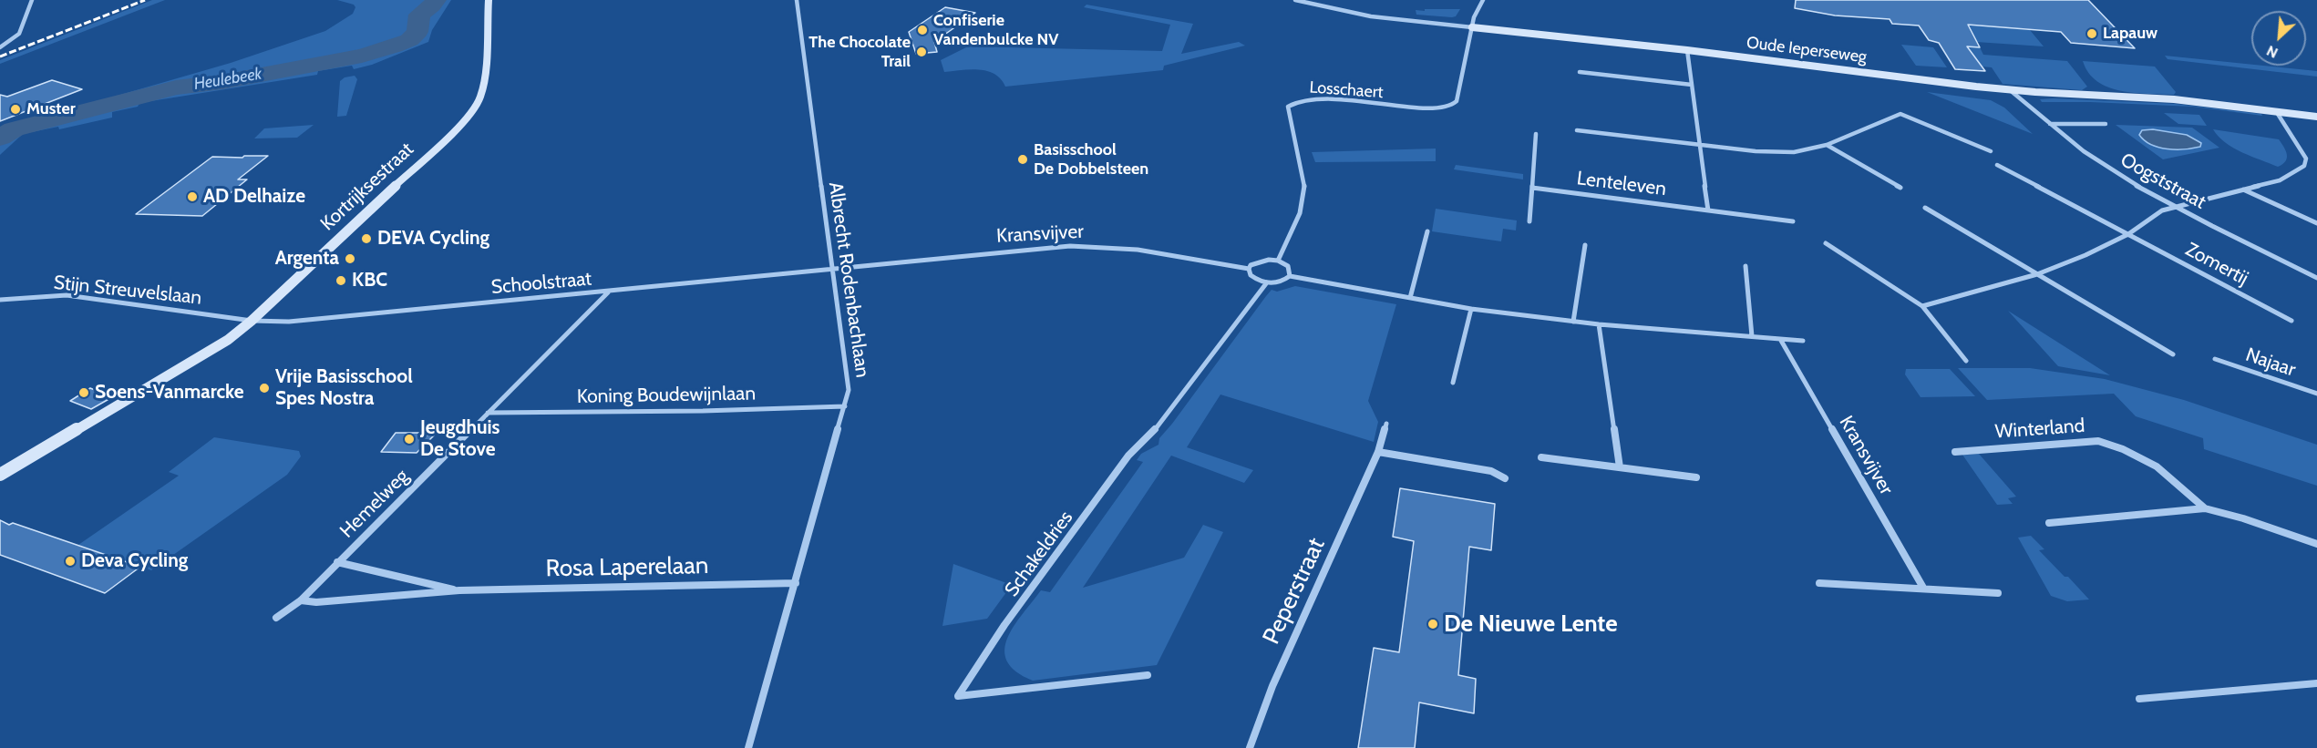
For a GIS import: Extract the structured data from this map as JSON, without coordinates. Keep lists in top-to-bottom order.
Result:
{
  "streets": {
    "street": [
      "Oude Ieperseweg",
      "Losschaert",
      "Oogststraat",
      "Lenteleven",
      "Kortrijksestraat",
      "Kransvijver",
      "Zomertij",
      "Albrecht Rodenbachlaan",
      "Schoolstraat",
      "Stijn Streuvelslaan",
      "Najaar",
      "Koning Boudewijnlaan",
      "Winterland",
      "Hemelweg",
      "Schakeldries",
      "Rosa Laperelaan",
      "Peperstraat"
    ]
  },
  "crossings": [
    ["Oude Ieperseweg", "Losschaert"],
    ["Oude Ieperseweg", "Oogststraat"],
    ["Kortrijksestraat", "Schoolstraat"],
    ["Kortrijksestraat", "Stijn Streuvelslaan"],
    ["Kransvijver", "Albrecht Rodenbachlaan"],
    ["Kransvijver", "Schoolstraat"],
    ["Albrecht Rodenbachlaan", "Schoolstraat"],
    ["Albrecht Rodenbachlaan", "Koning Boudewijnlaan"],
    ["Albrecht Rodenbachlaan", "Rosa Laperelaan"],
    ["Schoolstraat", "Stijn Streuvelslaan"],
    ["Schoolstraat", "Hemelweg"],
    ["Koning Boudewijnlaan", "Hemelweg"],
    ["Hemelweg", "Rosa Laperelaan"]
  ],
  "water": ["Heulebeek"],
  "places": [
    "Confiserie Vandenbulcke NV",
    "Lapauw",
    "The Chocolate Trail",
    "Muster",
    "Basisschool De Dobbelsteen",
    "AD Delhaize",
    "DEVA Cycling",
    "Argenta",
    "KBC",
    "Vrije Basisschool Spes Nostra",
    "Soens-Vanmarcke",
    "Jeugdhuis De Stove",
    "Deva Cycling",
    "De Nieuwe Lente"
  ],
  "north": "bottom left"
}
